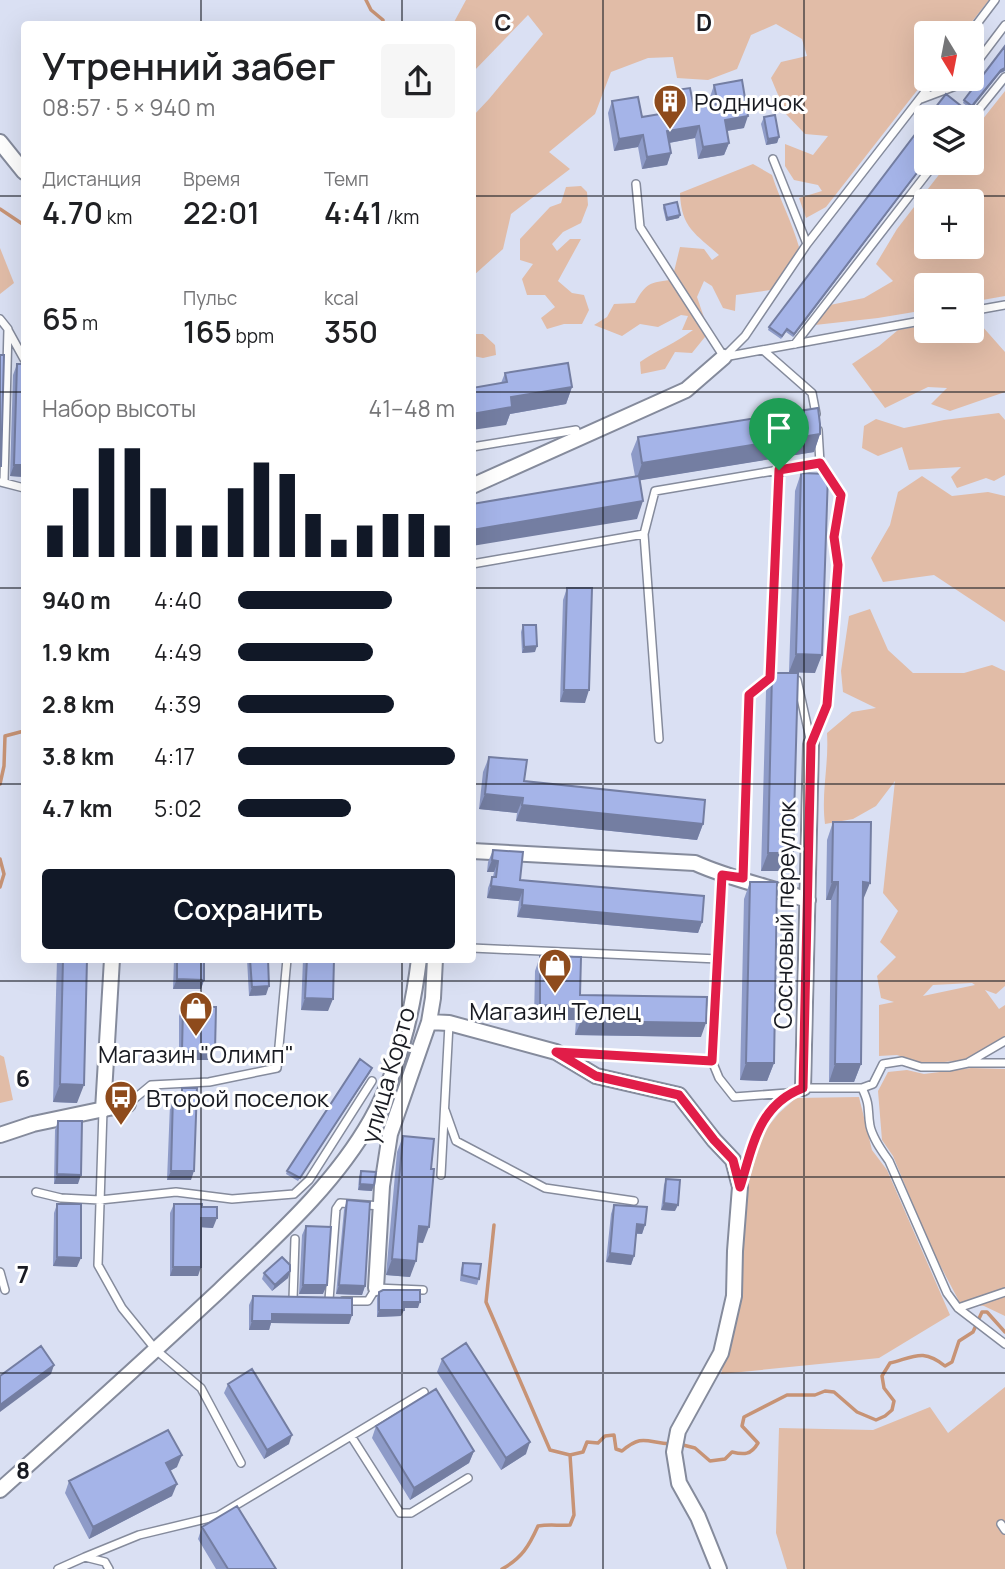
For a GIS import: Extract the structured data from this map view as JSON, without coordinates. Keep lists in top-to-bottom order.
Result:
{
  "streets": {
    "street": ["Сосновый переулок", "улица Корто"]
  },
  "places": {
    "building": ["Родничок"],
    "shop": ["Магазин Телец", "Магазин \"Олимп\""],
    "bus stop": ["Второй поселок"]
  },
  "north": "bottom",
  "page": {
    "map_buttons": ["+", "−"],
    "heading": ["Утренний забег", "08:57 · 5 × 940 m"],
    "stats": [
      ["Дистанция", "4.70 km"],
      ["Время", "22:01"],
      ["Темп", "4:41 /km"],
      ["65 m"],
      ["Пульс", "165 bpm"],
      ["kcal", "350"]
    ],
    "chart": ["Набор высоты", "41–48 m"],
    "list": [
      {
        "name": "940 m",
        "note": "4:40"
      },
      {
        "name": "1.9 km",
        "note": "4:49"
      },
      {
        "name": "2.8 km",
        "note": "4:39"
      },
      {
        "name": "3.8 km",
        "note": "4:17"
      },
      {
        "name": "4.7 km",
        "note": "5:02"
      }
    ],
    "buttons": "Сохранить"
  },
  "grid": {
    "columns": ["C", "D"],
    "rows": ["6", "7", "8"]
  }
}
